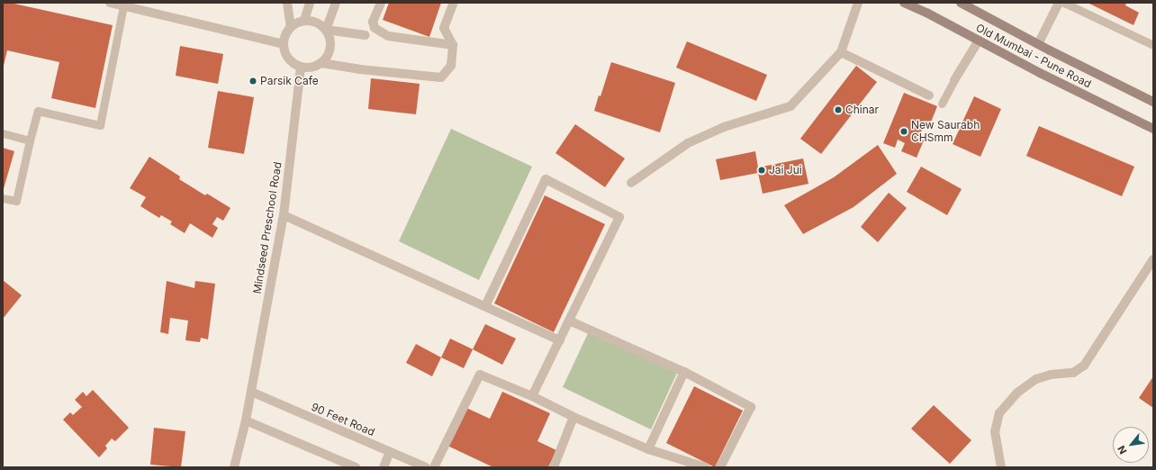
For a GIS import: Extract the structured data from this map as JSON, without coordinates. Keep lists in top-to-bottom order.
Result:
{
  "streets": {
    "main road": ["Old Mumbai - Pune Road"],
    "street": ["Mindseed Preschool Road", "90 Feet Road"]
  },
  "crossings": [
    ["Mindseed Preschool Road", "90 Feet Road"]
  ],
  "places": [
    "Parsik Cafe",
    "Chinar",
    "New Saurabh CHSmm",
    "Jai Jui"
  ],
  "north": "bottom left"
}
